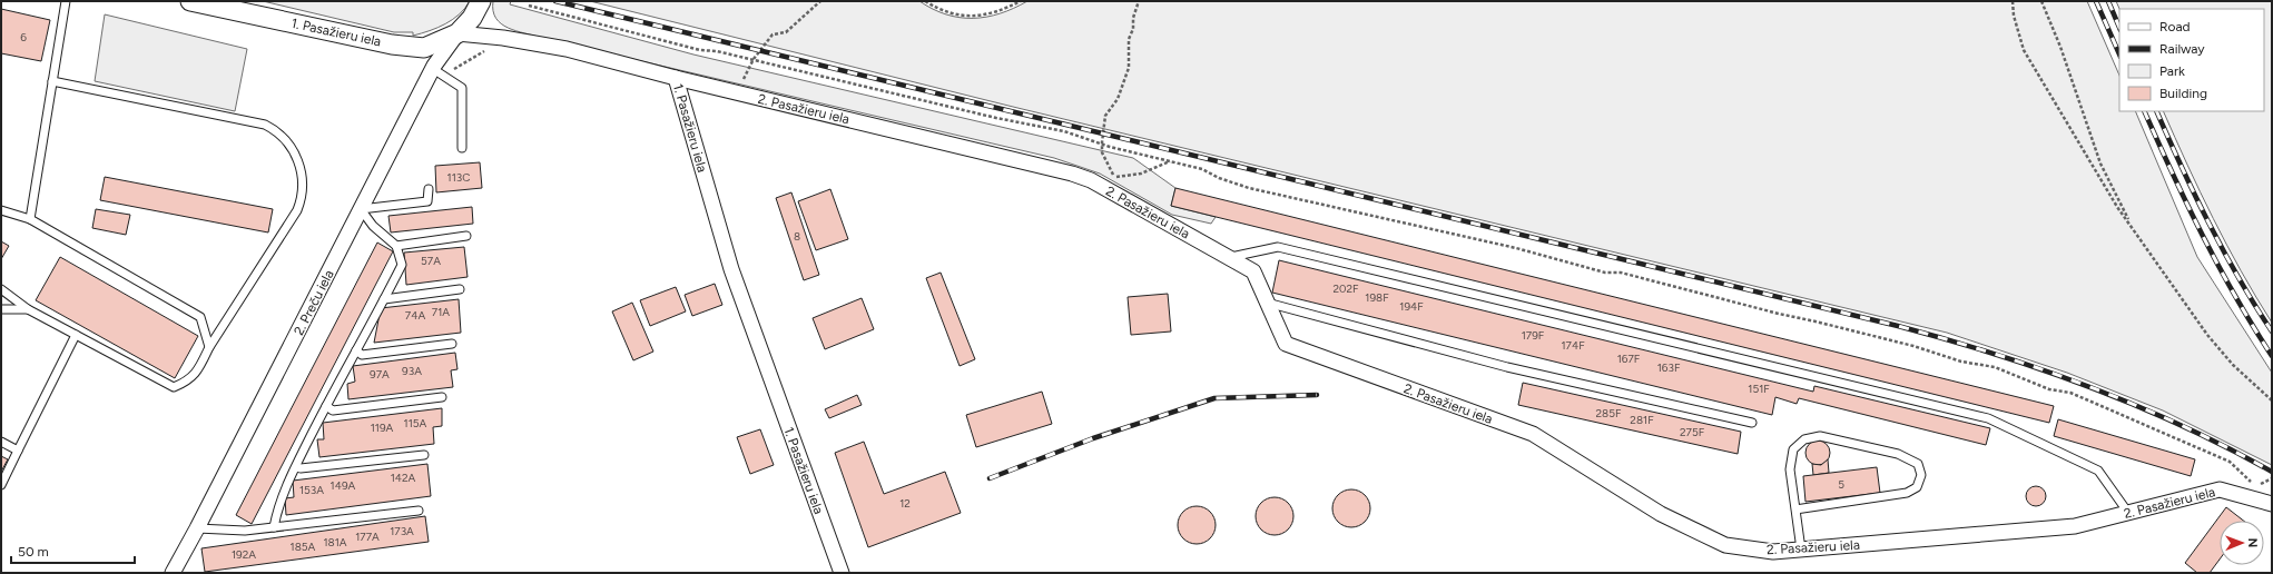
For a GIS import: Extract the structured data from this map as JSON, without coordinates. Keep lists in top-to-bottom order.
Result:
{
  "streets": {
    "street": ["1. Pasažieru iela", "2. Pasažieru iela", "2. Preču iela"]
  },
  "crossings": [
    ["1. Pasažieru iela", "2. Pasažieru iela"],
    ["1. Pasažieru iela", "2. Preču iela"]
  ],
  "house_numbers": [
    "6",
    "113C",
    "8",
    "57A",
    "202F",
    "198F",
    "194F",
    "71A",
    "74A",
    "179F",
    "174F",
    "167F",
    "163F",
    "93A",
    "97A",
    "151F",
    "285F",
    "281F",
    "115A",
    "119A",
    "275F",
    "142A",
    "5",
    "149A",
    "153A",
    "12",
    "173A",
    "177A",
    "181A",
    "185A",
    "192A"
  ],
  "legend": [
    "Road",
    "Railway",
    "Park",
    "Building"
  ],
  "scale_bar": "50 m",
  "north": "right"
}
